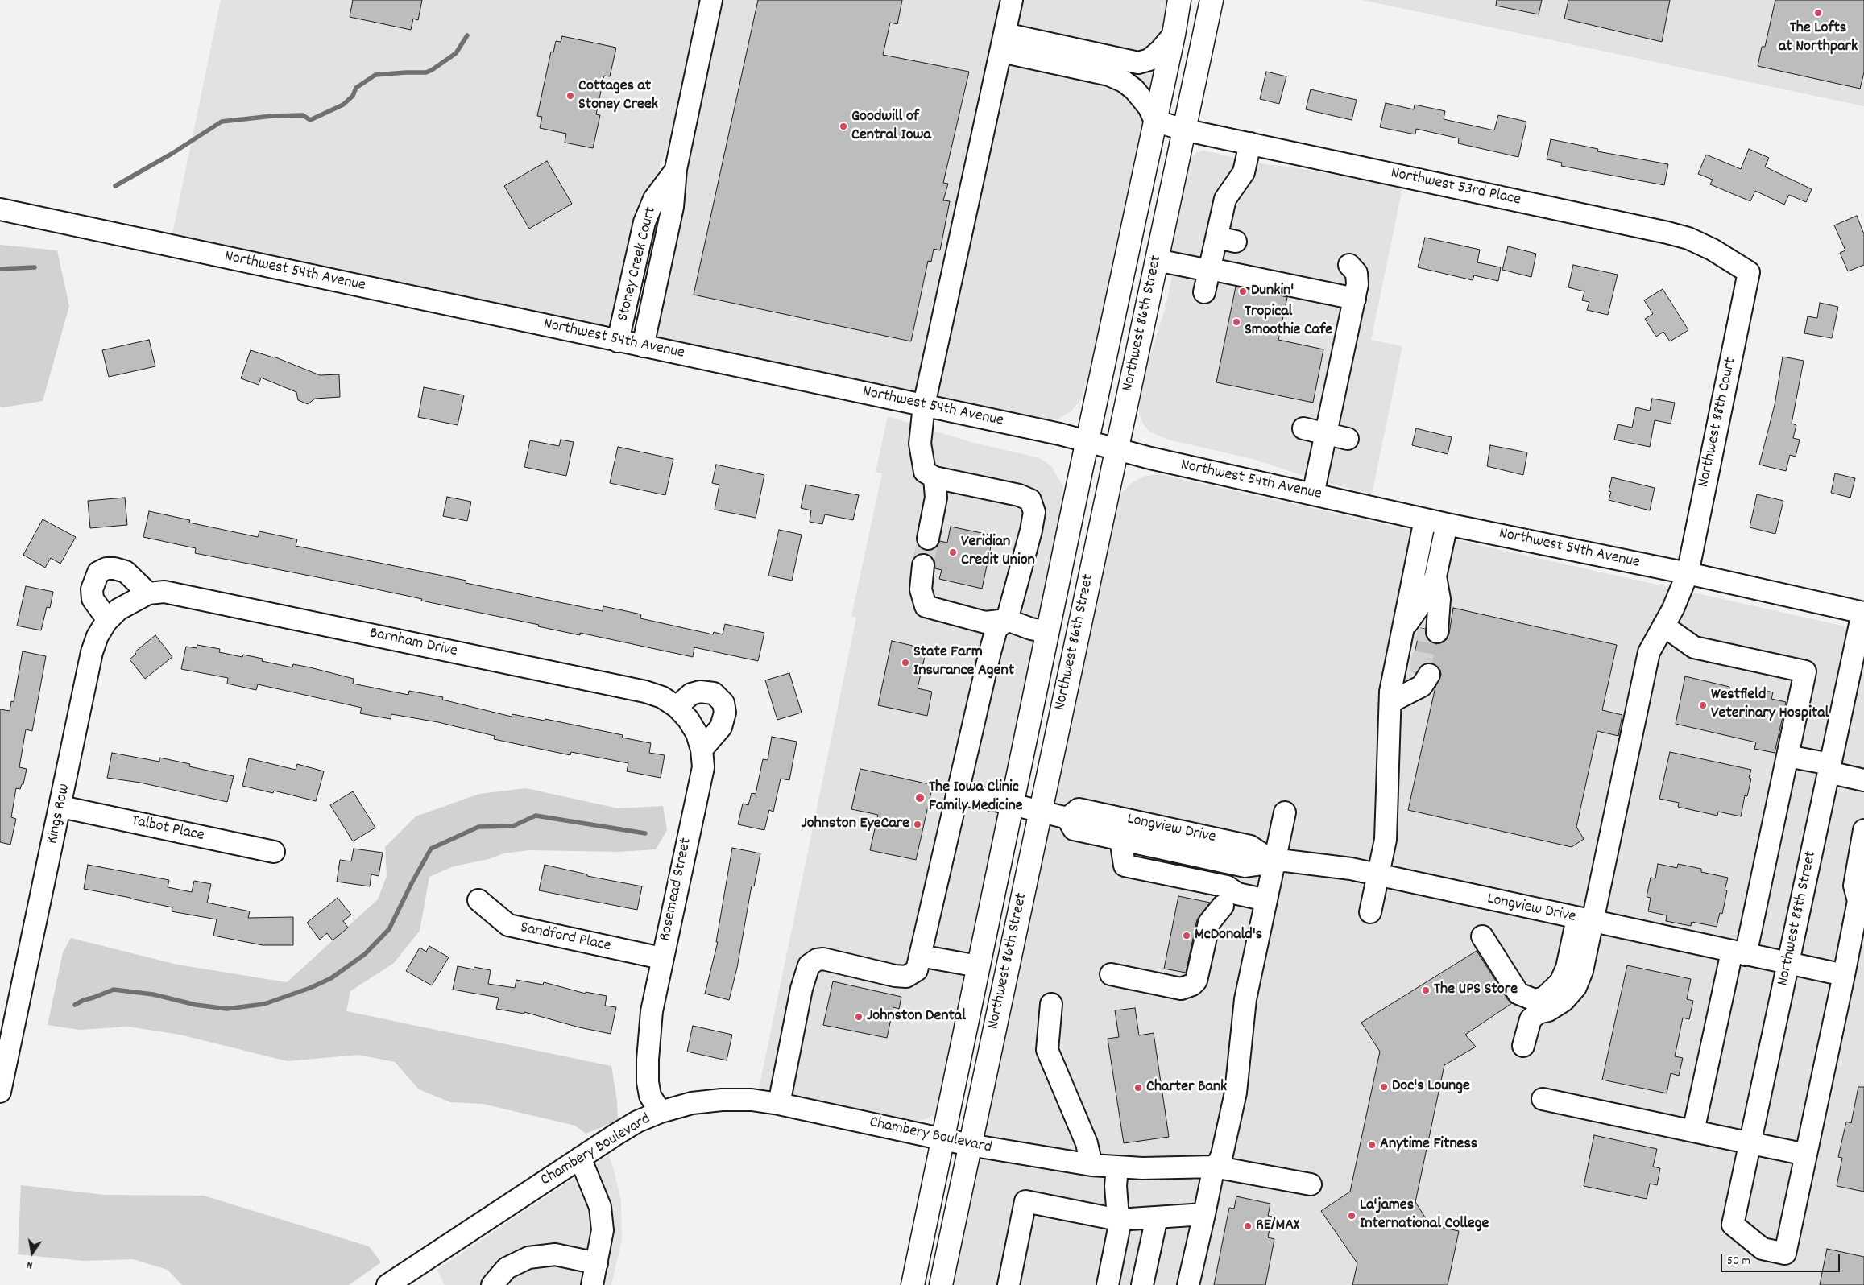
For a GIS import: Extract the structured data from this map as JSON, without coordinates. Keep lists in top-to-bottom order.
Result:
{
  "streets": {
    "main road": ["Northwest 86th Street"],
    "street": [
      "Northwest 53rd Place",
      "Stoney Creek Court",
      "Northwest 54th Avenue",
      "Northwest 88th Court",
      "Barnham Drive",
      "Kings Row",
      "Talbot Place",
      "Longview Drive",
      "Rosemead Street",
      "Northwest 88th Street",
      "Sandford Place",
      "Chambery Boulevard"
    ]
  },
  "crossings": [
    ["Northwest 53rd Place", "Northwest 86th Street"],
    ["Northwest 53rd Place", "Northwest 88th Court"],
    ["Stoney Creek Court", "Northwest 54th Avenue"],
    ["Northwest 54th Avenue", "Northwest 86th Street"],
    ["Northwest 54th Avenue", "Northwest 88th Court"],
    ["Northwest 54th Avenue", "Northwest 88th Street"],
    ["Northwest 86th Street", "Longview Drive"],
    ["Northwest 86th Street", "Chambery Boulevard"],
    ["Northwest 88th Court", "Longview Drive"],
    ["Barnham Drive", "Kings Row"],
    ["Barnham Drive", "Rosemead Street"],
    ["Kings Row", "Talbot Place"],
    ["Longview Drive", "Northwest 88th Street"],
    ["Rosemead Street", "Sandford Place"],
    ["Rosemead Street", "Chambery Boulevard"]
  ],
  "places": [
    "The Lofts at Northpark",
    "Cottages at Stoney Creek",
    "Goodwill of Central Iowa",
    "Dunkin'",
    "Tropical Smoothie Cafe",
    "Veridian Credit Union",
    "State Farm Insurance Agent",
    "Westfield Veterinary Hospital",
    "The Iowa Clinic Family Medicine",
    "Johnston EyeCare",
    "McDonald's",
    "The UPS Store",
    "Johnston Dental",
    "Doc's Lounge",
    "Charter Bank",
    "Anytime Fitness",
    "La'james International College",
    "RE/MAX"
  ],
  "scale_bar": "50 m",
  "north": "bottom"
}
